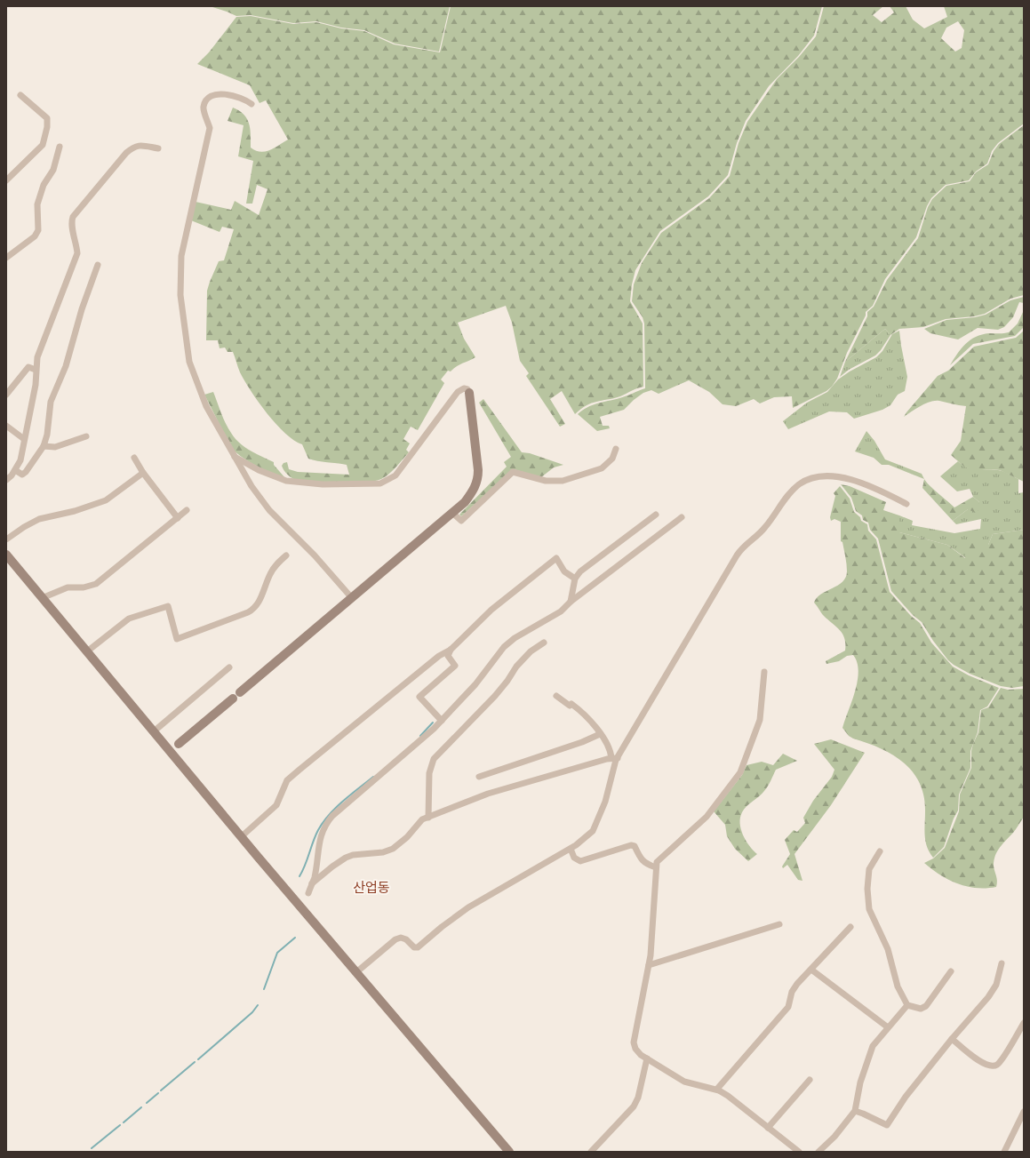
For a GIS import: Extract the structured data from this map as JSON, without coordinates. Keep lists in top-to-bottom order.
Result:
{
  "districts": ["산업동"]
}
